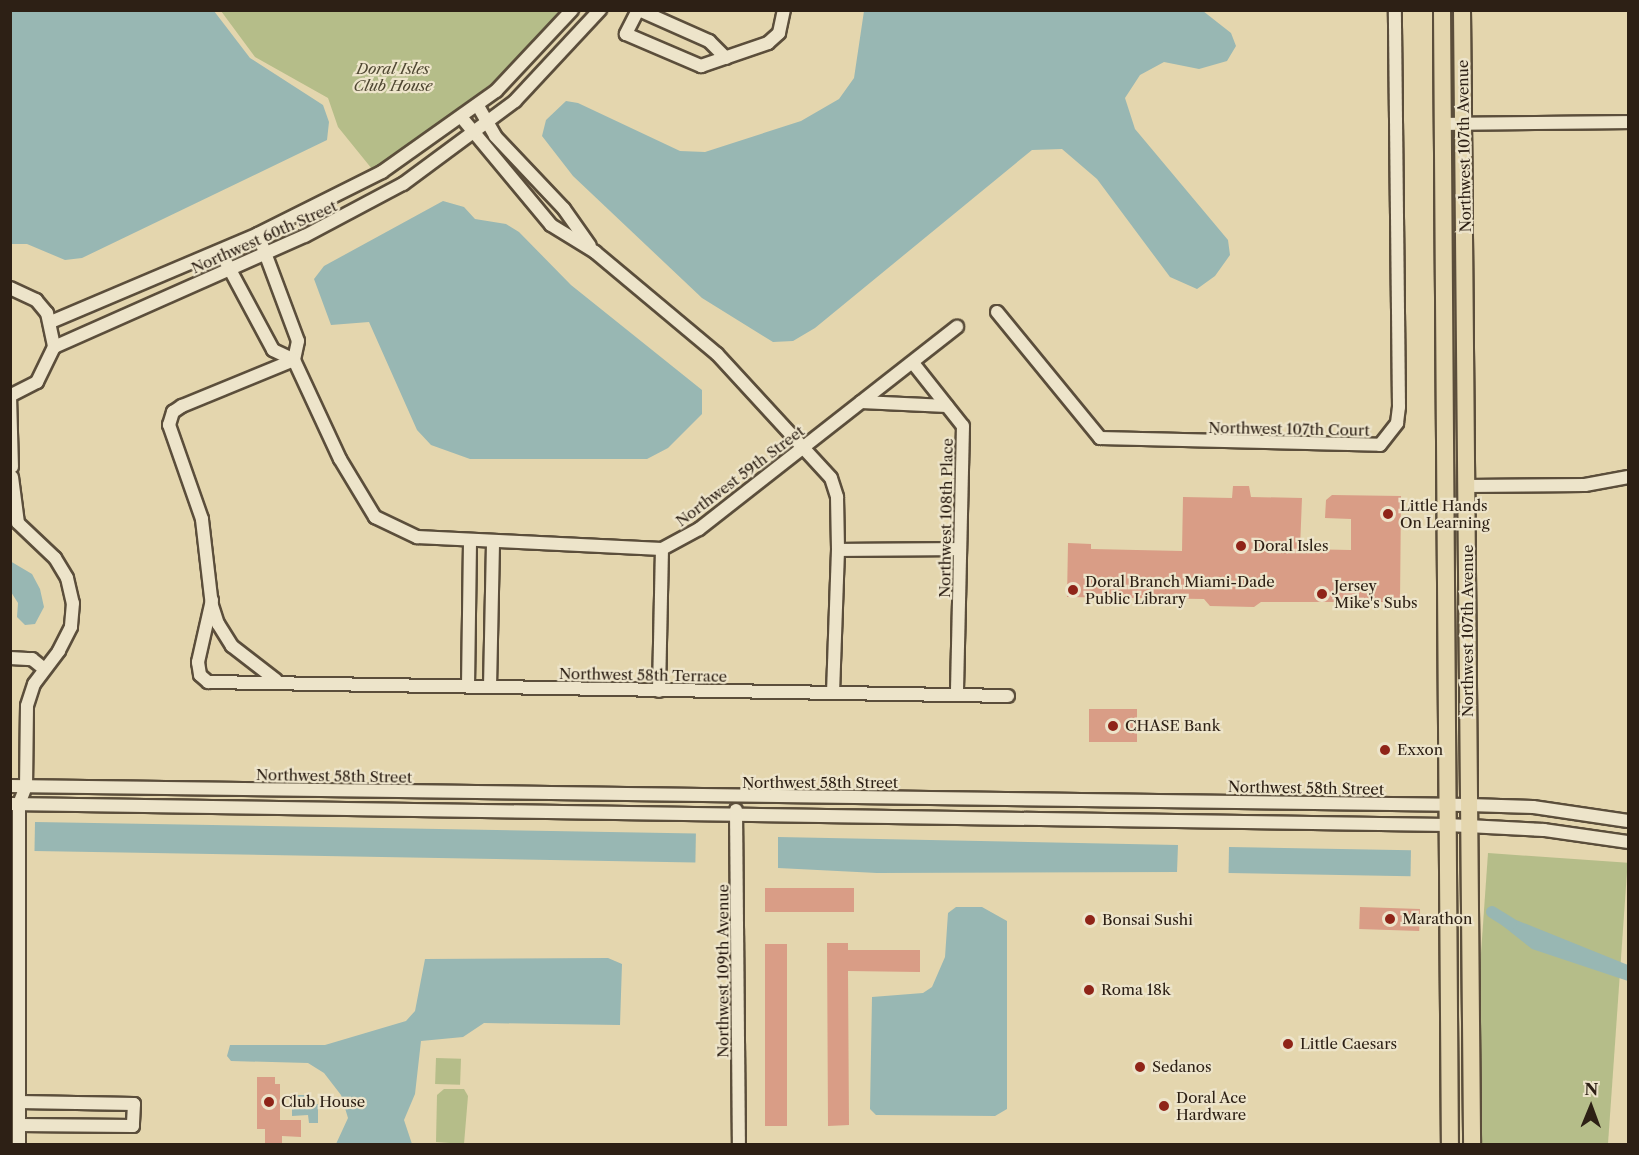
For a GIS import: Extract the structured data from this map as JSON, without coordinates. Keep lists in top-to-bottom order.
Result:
{
  "streets": {
    "main road": ["Northwest 107th Avenue"],
    "street": [
      "Northwest 60th Street",
      "Northwest 107th Court",
      "Northwest 59th Street",
      "Northwest 108th Place",
      "Northwest 58th Terrace",
      "Northwest 58th Street",
      "Northwest 109th Avenue"
    ]
  },
  "crossings": [
    ["Northwest 107th Avenue", "Northwest 58th Street"],
    ["Northwest 59th Street", "Northwest 108th Place"],
    ["Northwest 108th Place", "Northwest 58th Terrace"],
    ["Northwest 58th Street", "Northwest 109th Avenue"]
  ],
  "parks": ["Doral Isles Club House"],
  "places": [
    "Little Hands On Learning",
    "Doral Isles",
    "Doral Branch Miami-Dade Public Library",
    "Jersey Mike's Subs",
    "CHASE Bank",
    "Exxon",
    "Marathon",
    "Bonsai Sushi",
    "Roma 18k",
    "Little Caesars",
    "Sedanos",
    "Club House",
    "Doral Ace Hardware"
  ],
  "north": "top"
}
